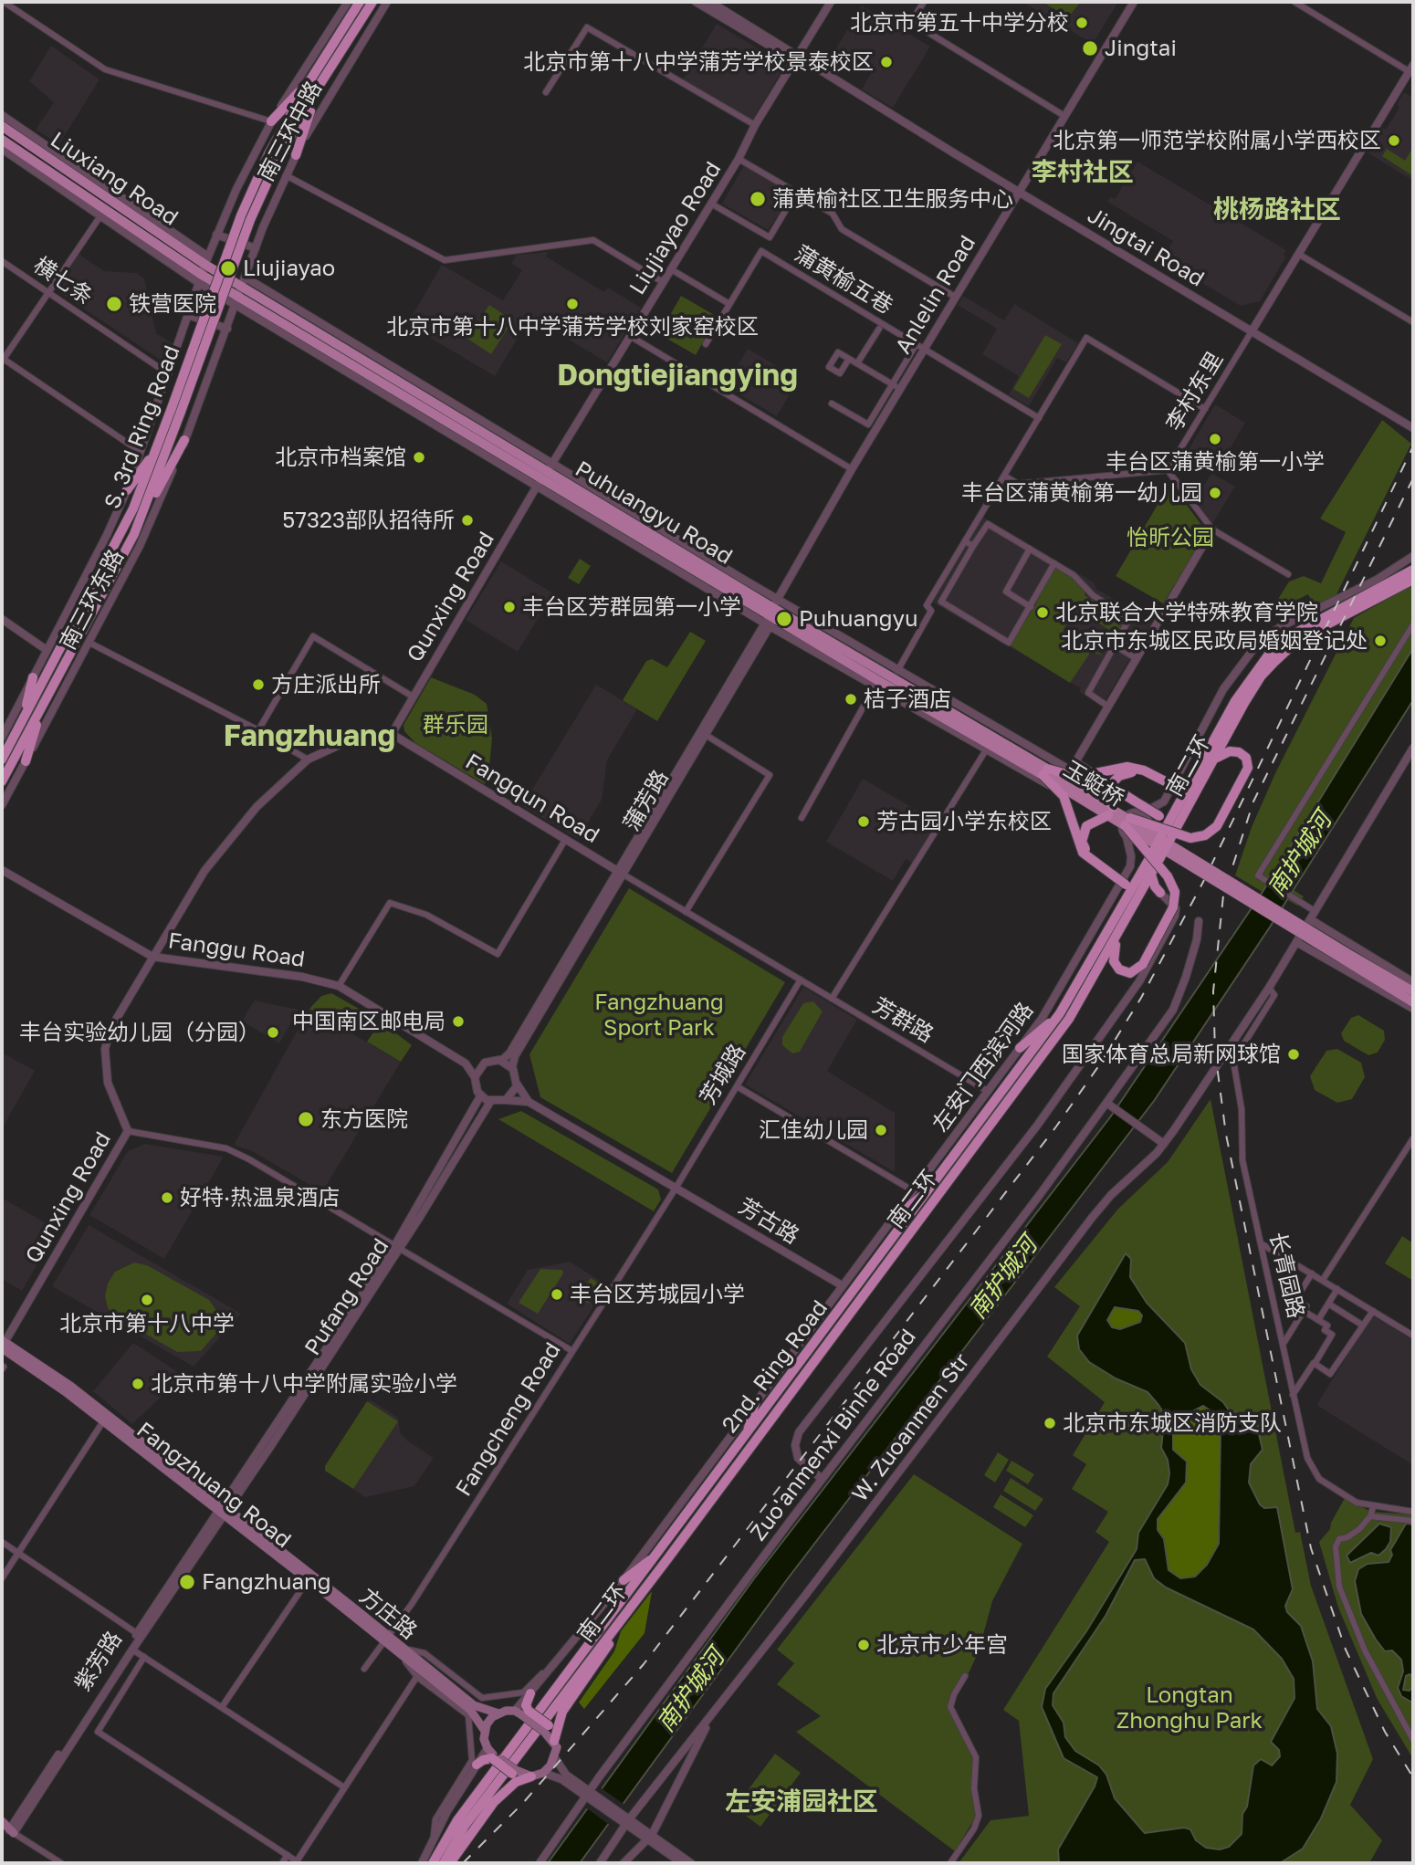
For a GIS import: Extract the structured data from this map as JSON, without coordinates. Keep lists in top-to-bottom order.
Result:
{
  "streets": {
    "highway": ["S. 3rd Ring Road", "南二环", "2nd. Ring Road"],
    "main road": [
      "Liuxiang Road",
      "Puhuangyu Road",
      "玉蜓桥",
      "Fangzhuang Road",
      "方庄路"
    ],
    "street": [
      "南三环中路",
      "Liujiayao Road",
      "Jingtai Road",
      "蒲黄榆五巷",
      "横七条",
      "Anlelin Road",
      "李村东里",
      "Qunxing Road",
      "南三环东路",
      "Fangqun Road",
      "蒲芳路",
      "Fanggu Road",
      "芳群路",
      "左安门西滨河路",
      "芳城路",
      "芳古路",
      "长青园路",
      "Pufang Road",
      "Fangcheng Road",
      "W. Zuoanmen Str",
      "Zuo'anmenxi Binhe Road",
      "紫芳路"
    ]
  },
  "crossings": [
    ["南三环中路", "Liuxiang Road"],
    ["南三环中路", "横七条"],
    ["南三环中路", "Puhuangyu Road"],
    ["南三环中路", "南三环东路"],
    ["Liuxiang Road", "Puhuangyu Road"],
    ["Liuxiang Road", "南三环东路"],
    ["Liujiayao Road", "Jingtai Road"],
    ["Liujiayao Road", "Puhuangyu Road"],
    ["Liujiayao Road", "Qunxing Road"],
    ["Jingtai Road", "Anlelin Road"],
    ["Jingtai Road", "李村东里"],
    ["蒲黄榆五巷", "Anlelin Road"],
    ["Anlelin Road", "Puhuangyu Road"],
    ["Anlelin Road", "蒲芳路"],
    ["Puhuangyu Road", "Qunxing Road"],
    ["Puhuangyu Road", "南三环东路"],
    ["Puhuangyu Road", "玉蜓桥"],
    ["Puhuangyu Road", "蒲芳路"],
    ["Qunxing Road", "Fangqun Road"],
    ["Qunxing Road", "Fanggu Road"],
    ["Qunxing Road", "Fangzhuang Road"],
    ["南二环", "2nd. Ring Road"],
    ["Fangqun Road", "蒲芳路"],
    ["Fangqun Road", "芳群路"],
    ["Fangqun Road", "芳城路"],
    ["蒲芳路", "Pufang Road"],
    ["芳群路", "左安门西滨河路"],
    ["芳群路", "芳城路"],
    ["左安门西滨河路", "芳古路"],
    ["芳城路", "芳古路"],
    ["芳城路", "Fangcheng Road"],
    ["芳古路", "Fangcheng Road"],
    ["长青园路", "W. Zuoanmen Str"],
    ["Pufang Road", "Fangzhuang Road"],
    ["Pufang Road", "方庄路"],
    ["Pufang Road", "紫芳路"],
    ["Fangcheng Road", "Fangzhuang Road"],
    ["Fangcheng Road", "方庄路"],
    ["Fangzhuang Road", "方庄路"],
    ["Fangzhuang Road", "紫芳路"],
    ["方庄路", "紫芳路"]
  ],
  "districts": [
    "李村社区",
    "桃杨路社区",
    "Dongtiejiangying",
    "Fangzhuang",
    "左安浦园社区"
  ],
  "water": ["南护城河"],
  "parks": [
    "怡昕公园",
    "群乐园",
    "Fangzhuang Sport Park",
    "Longtan Zhonghu Park"
  ],
  "places": [
    "北京市第五十中学分校",
    "Jingtai",
    "北京市第十八中学蒲芳学校景泰校区",
    "北京第一师范学校附属小学西校区",
    "蒲黄榆社区卫生服务中心",
    "Liujiayao",
    "铁营医院",
    "北京市第十八中学蒲芳学校刘家窑校区",
    "丰台区蒲黄榆第一小学",
    "北京市档案馆",
    "丰台区蒲黄榆第一幼儿园",
    "57323部队招待所",
    "丰台区芳群园第一小学",
    "北京联合大学特殊教育学院",
    "Puhuangyu",
    "北京市东城区民政局婚姻登记处",
    "方庄派出所",
    "桔子酒店",
    "芳古园小学东校区",
    "中国南区邮电局",
    "丰台实验幼儿园（分园）",
    "国家体育总局新网球馆",
    "东方医院",
    "汇佳幼儿园",
    "好特·热温泉酒店",
    "丰台区芳城园小学",
    "北京市第十八中学",
    "北京市第十八中学附属实验小学",
    "北京市东城区消防支队",
    "Fangzhuang",
    "北京市少年宫"
  ]
}
